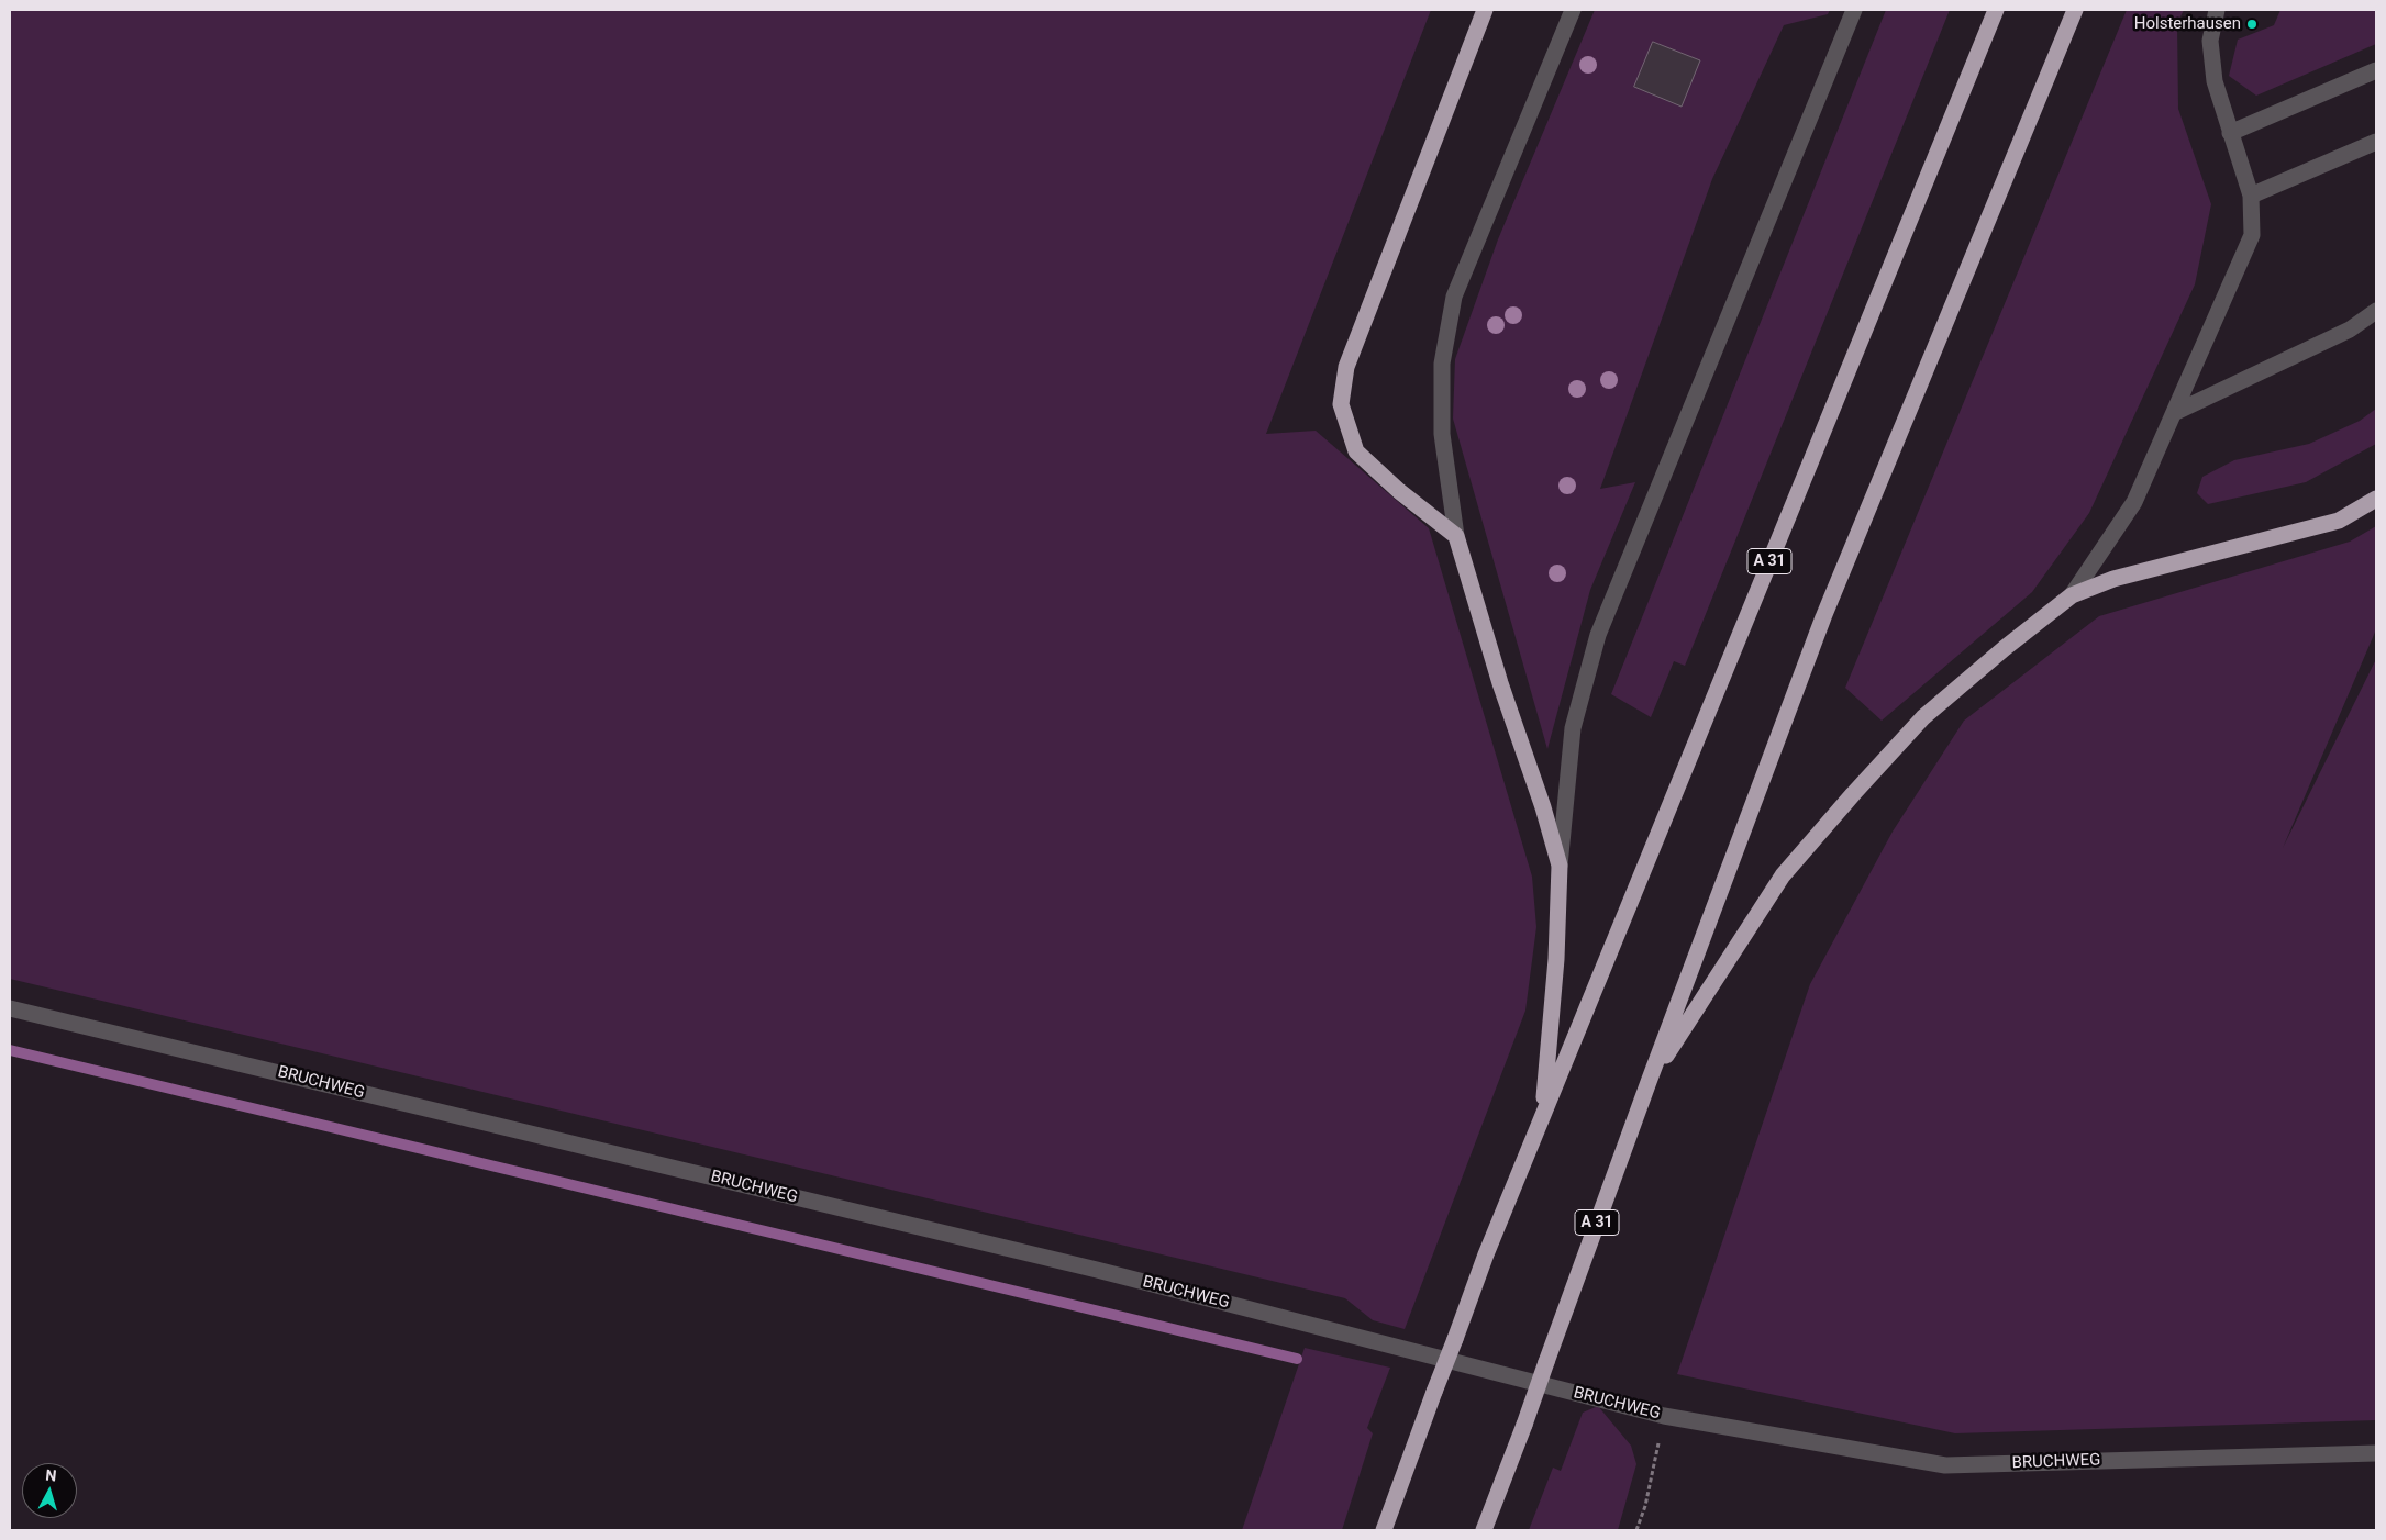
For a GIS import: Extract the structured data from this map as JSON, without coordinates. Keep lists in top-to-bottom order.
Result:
{
  "streets": {
    "highway": ["A 31"],
    "street": ["BRUCHWEG"]
  },
  "places": ["Holsterhausen"],
  "north": "top"
}
